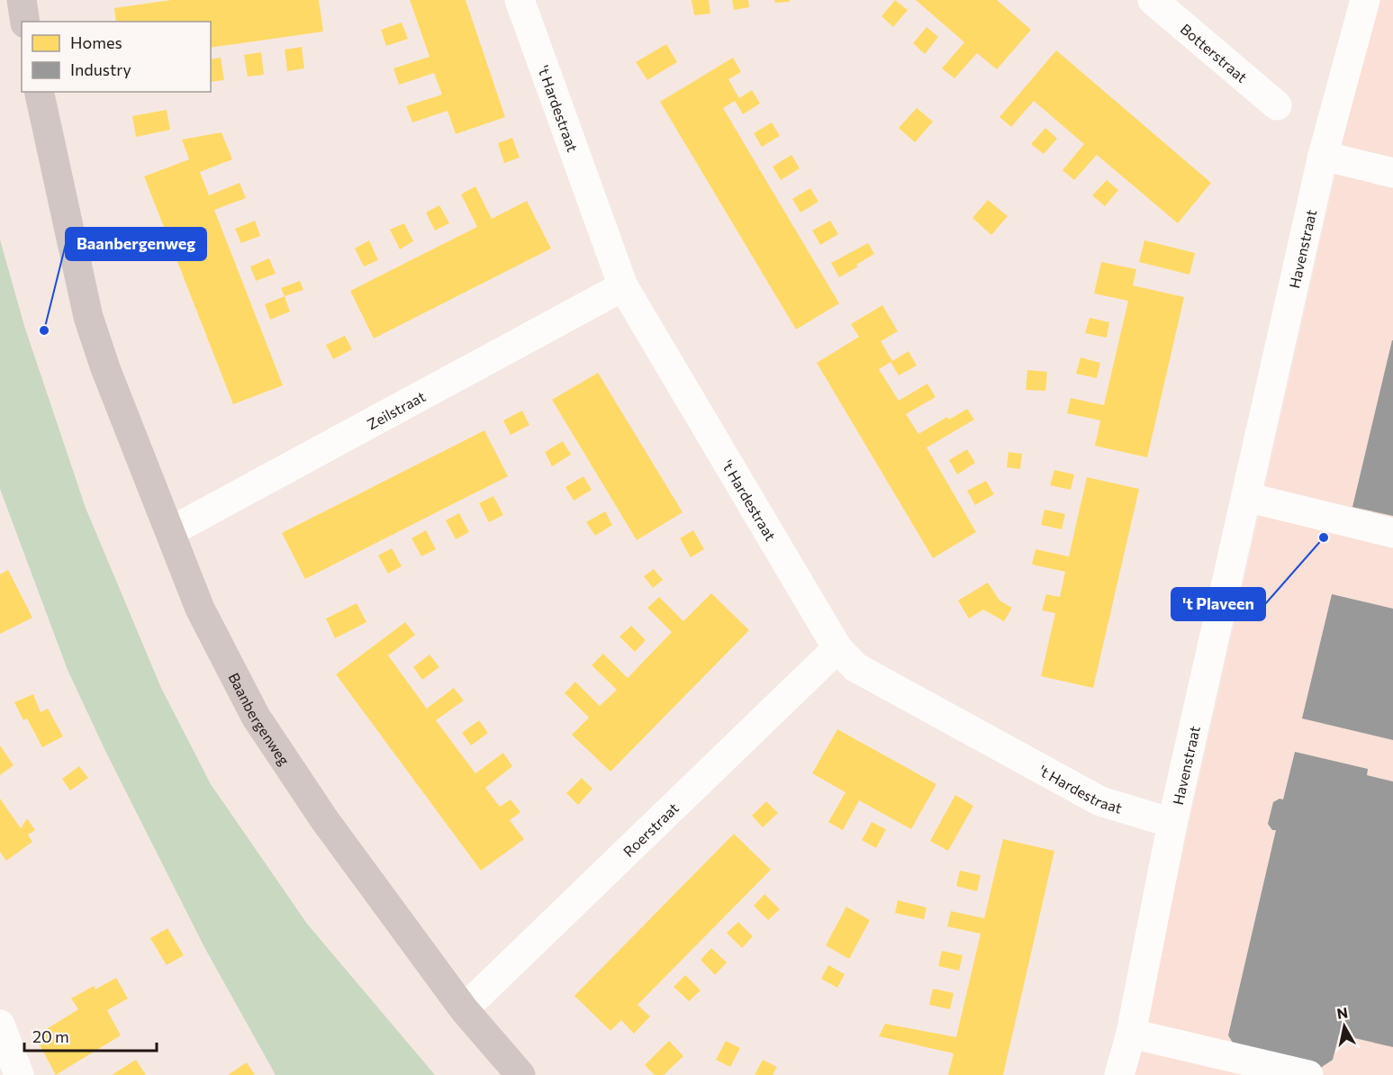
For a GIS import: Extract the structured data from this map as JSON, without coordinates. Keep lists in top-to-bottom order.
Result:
{
  "streets": {
    "main road": ["Baanbergenweg"],
    "street": [
      "Botterstraat",
      "'t Hardestraat",
      "Havenstraat",
      "Zeilstraat",
      "Roerstraat"
    ]
  },
  "crossings": [
    ["'t Hardestraat", "Havenstraat"],
    ["'t Hardestraat", "Zeilstraat"],
    ["'t Hardestraat", "Roerstraat"],
    ["Zeilstraat", "Baanbergenweg"],
    ["Baanbergenweg", "Roerstraat"]
  ],
  "places": ["Baanbergenweg", "'t Plaveen"],
  "legend": ["Homes", "Industry"],
  "scale_bar": "20 m",
  "north": "top"
}
